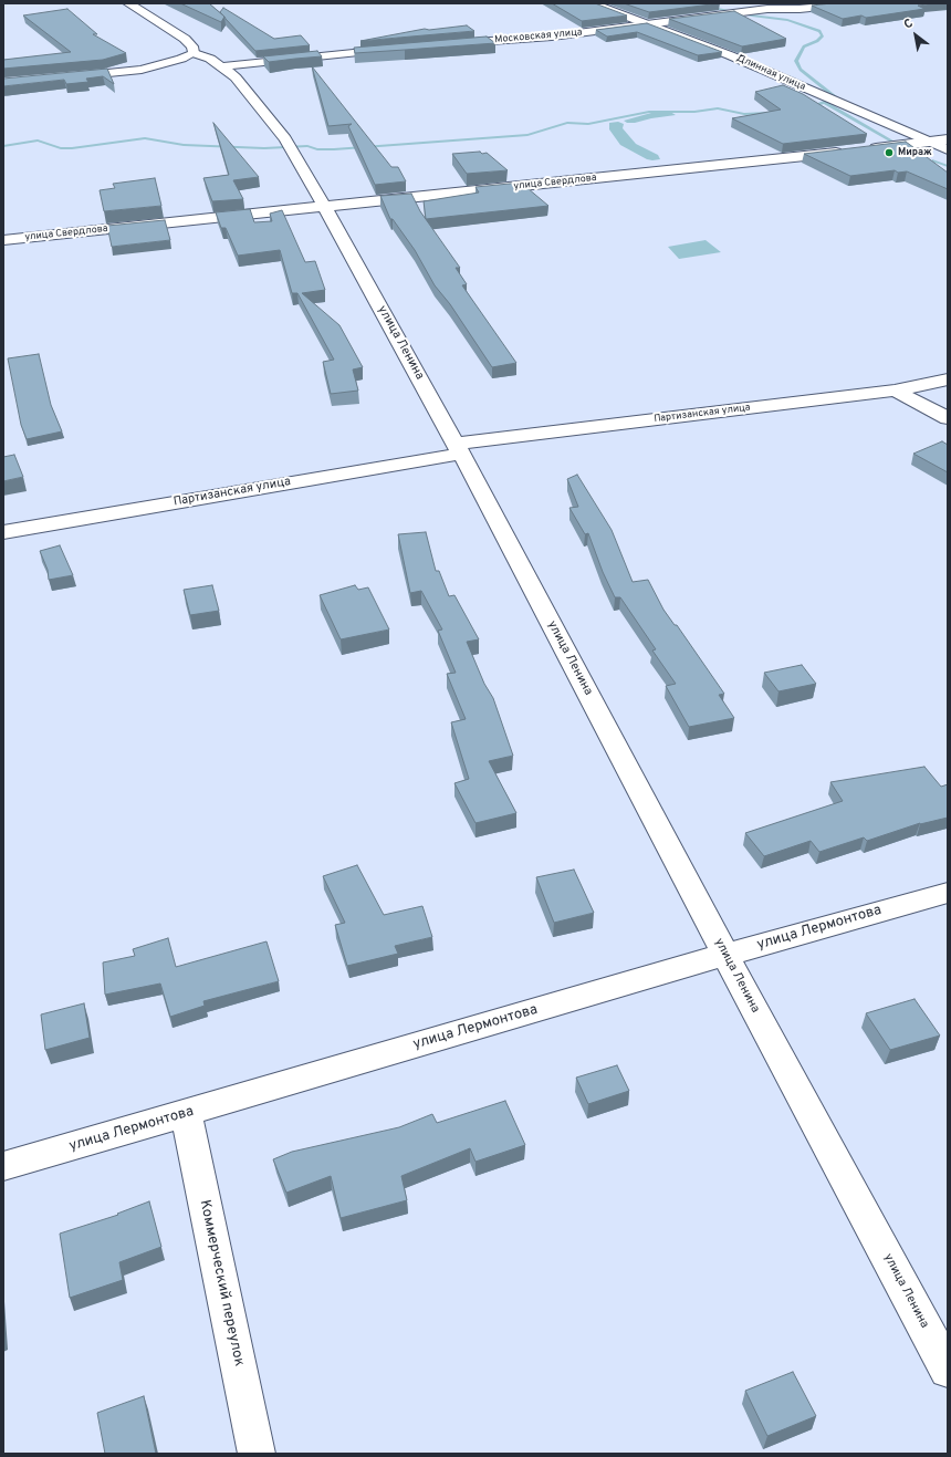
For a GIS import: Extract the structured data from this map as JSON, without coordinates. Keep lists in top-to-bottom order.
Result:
{
  "streets": {
    "street": [
      "Московская улица",
      "Длинная улица",
      "улица Свердлова",
      "улица Ленина",
      "Партизанская улица",
      "улица Лермонтова",
      "Коммерческий переулок"
    ]
  },
  "crossings": [
    ["Московская улица", "Длинная улица"],
    ["Длинная улица", "улица Свердлова"],
    ["улица Свердлова", "улица Ленина"],
    ["улица Ленина", "Партизанская улица"],
    ["улица Ленина", "улица Лермонтова"],
    ["улица Лермонтова", "Коммерческий переулок"]
  ],
  "places": ["Мираж"],
  "north": "top left"
}
